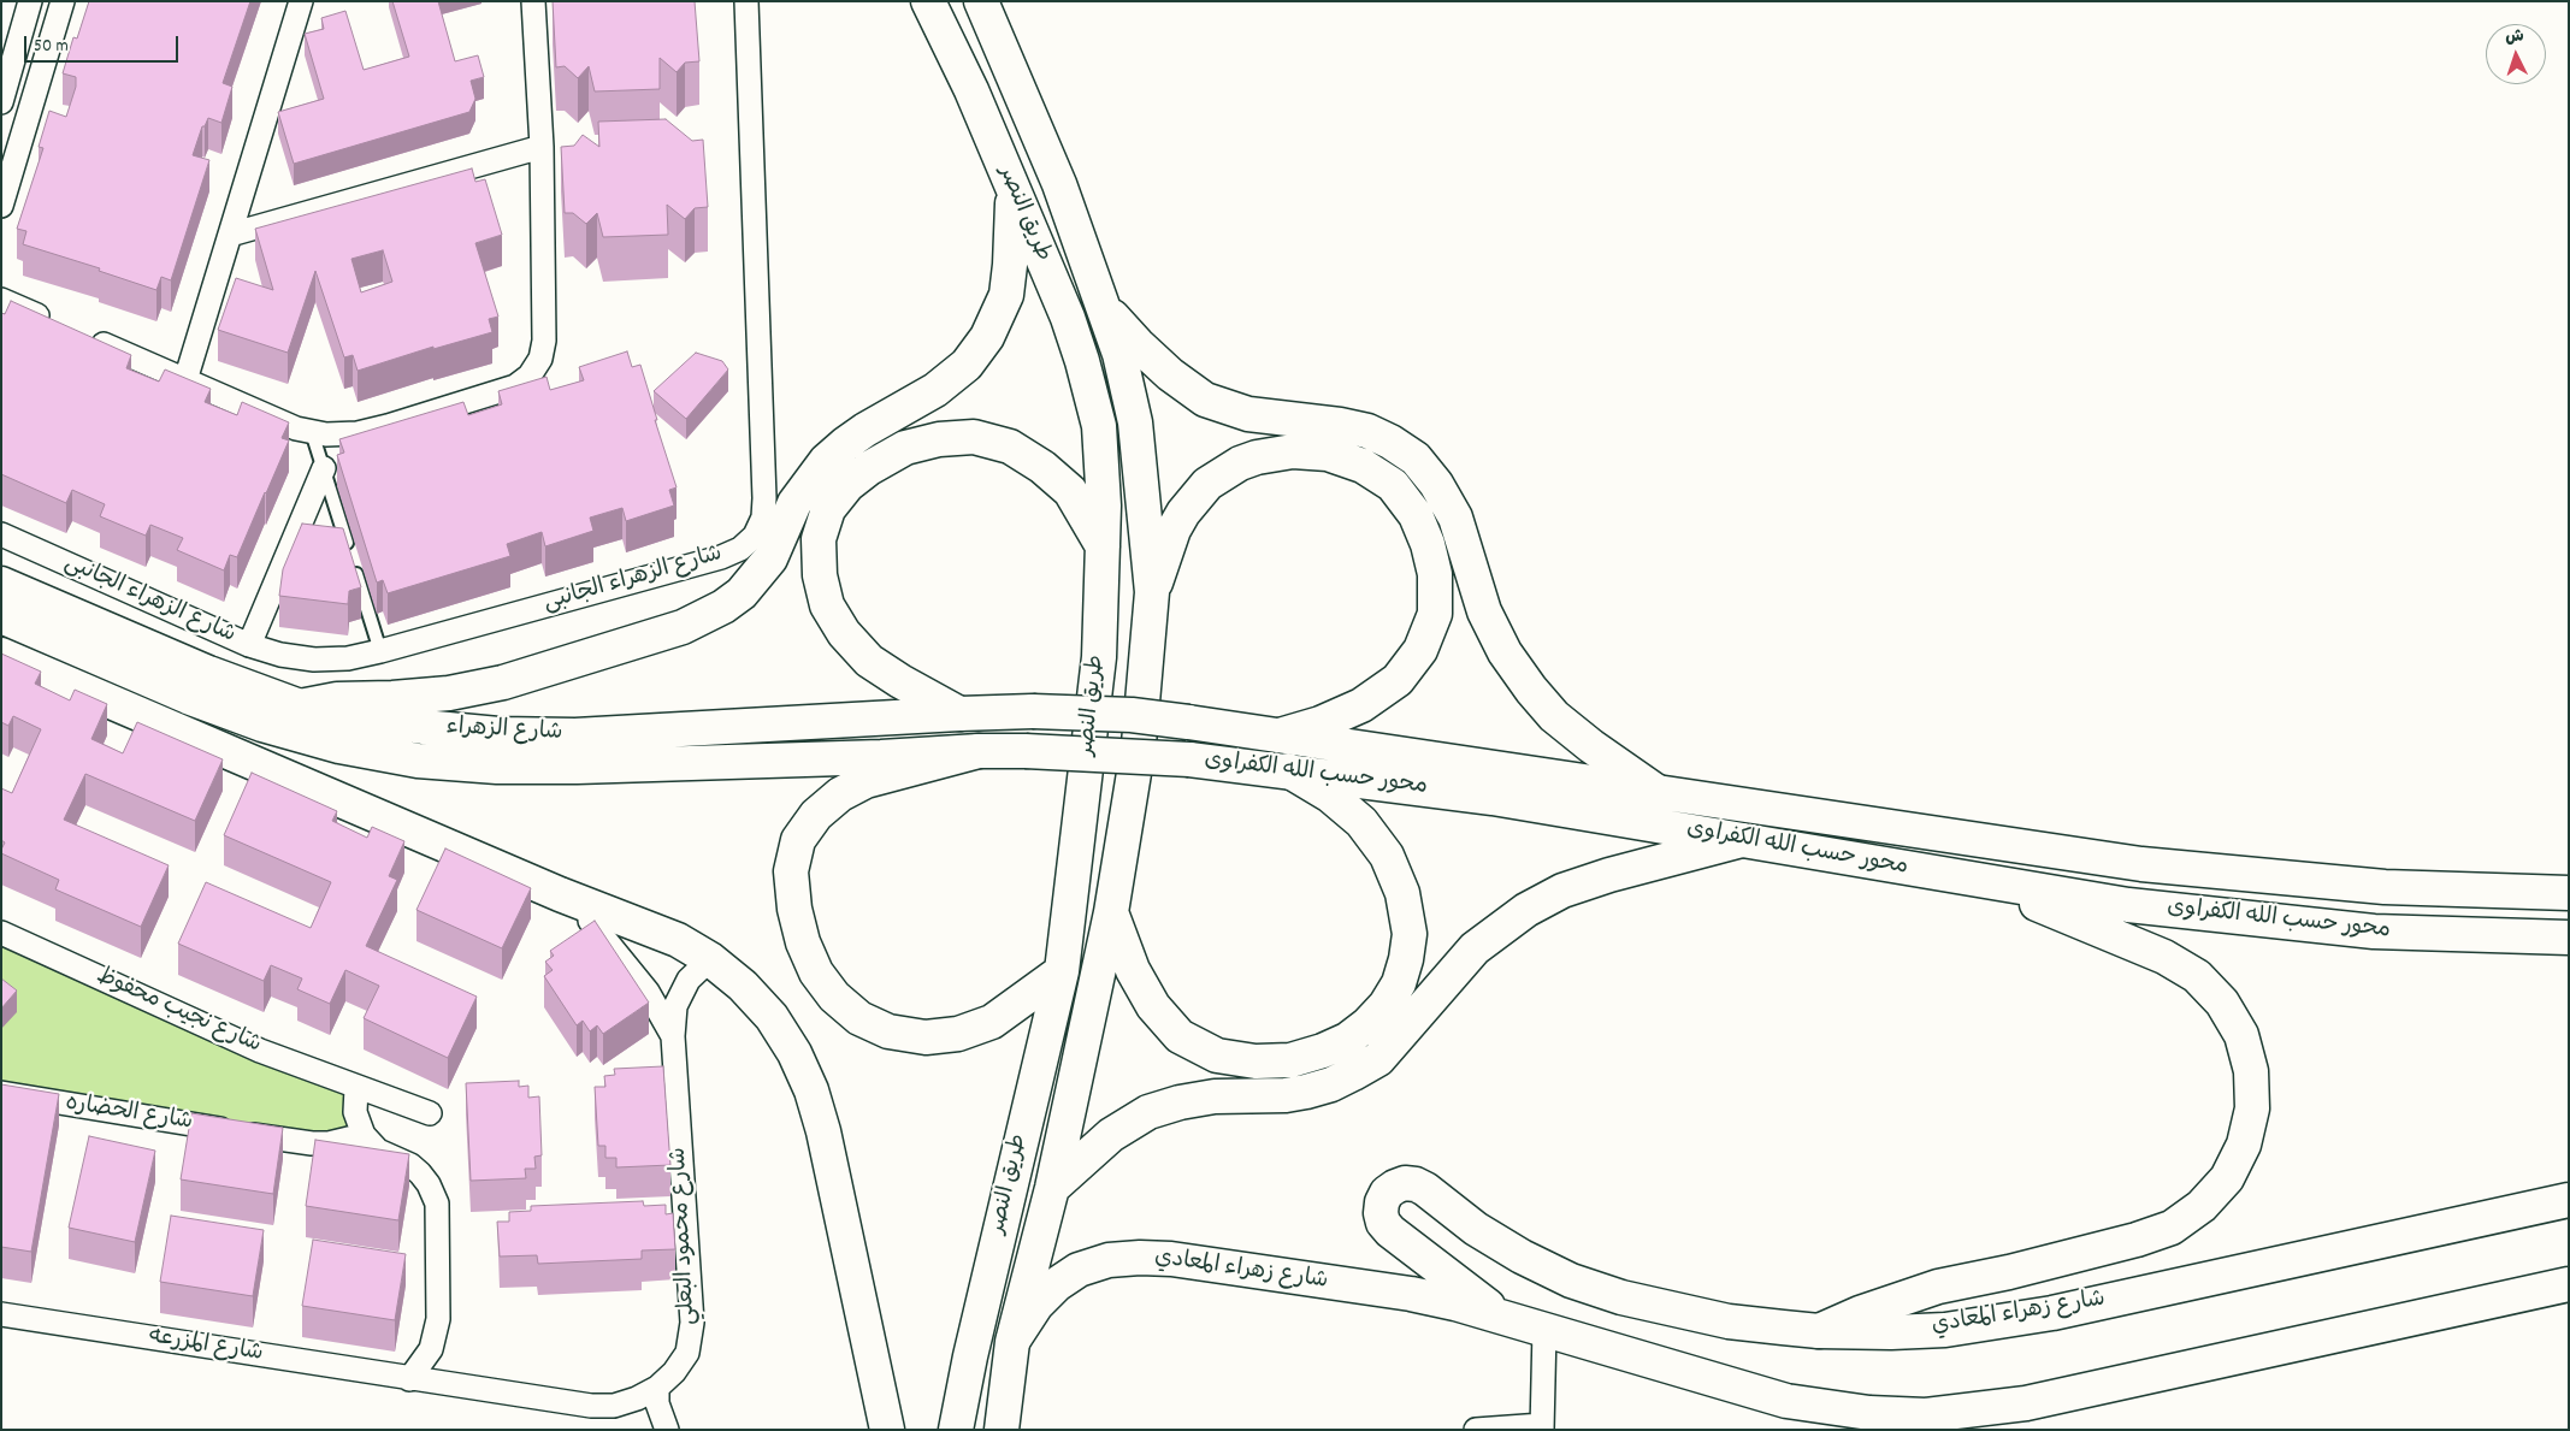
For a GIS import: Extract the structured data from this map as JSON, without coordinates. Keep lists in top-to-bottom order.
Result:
{
  "streets": {
    "main road": [
      "طريق النصر",
      "شارع الزهراء",
      "محور حسب الله الكفراوى",
      "شارع زهراء المعادي"
    ],
    "street": [
      "شارع الزهراء الجانبى",
      "شارع نجيب محفوظ",
      "شارع الحضاره",
      "شارع محمود البعلي",
      "شارع المزرعه"
    ]
  },
  "crossings": [
    ["طريق النصر", "شارع زهراء المعادي"],
    ["شارع الزهراء", "محور حسب الله الكفراوى"],
    ["شارع محمود البعلي", "شارع المزرعه"]
  ],
  "scale_bar": "50 m",
  "north": "top"
}
